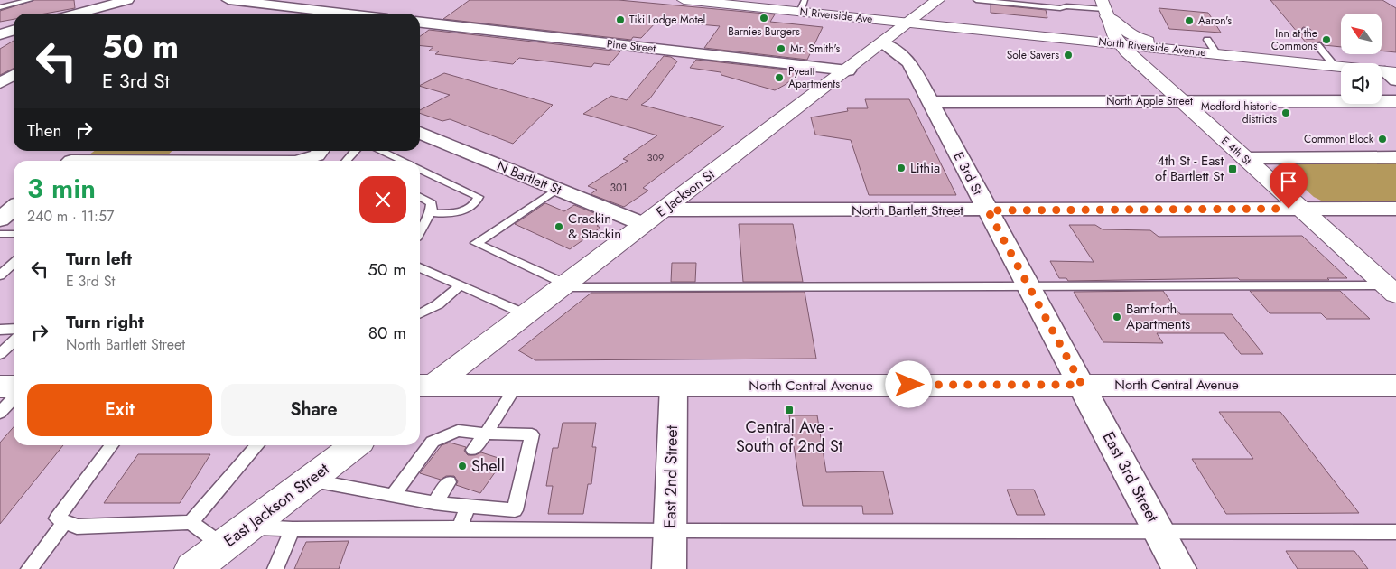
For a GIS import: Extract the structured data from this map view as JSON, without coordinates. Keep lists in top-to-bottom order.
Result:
{
  "streets": {
    "main road": [
      "N Riverside Ave",
      "North Riverside Avenue",
      "E 4th St",
      "E Jackson St",
      "North Central Avenue",
      "East Jackson Street"
    ],
    "street": [
      "Pine Street",
      "North Apple Street",
      "E 3rd St",
      "N Bartlett St",
      "North Bartlett Street",
      "East 2nd Street",
      "East 3rd Street"
    ]
  },
  "crossings": [
    ["N Riverside Ave", "North Riverside Avenue"],
    ["N Riverside Ave", "E Jackson St"],
    ["Pine Street", "E Jackson St"],
    ["North Riverside Avenue", "E 4th St"],
    ["North Riverside Avenue", "E Jackson St"],
    ["North Apple Street", "E 4th St"],
    ["North Apple Street", "E 3rd St"],
    ["E 4th St", "North Bartlett Street"],
    ["E 3rd St", "E Jackson St"],
    ["E 3rd St", "North Bartlett Street"],
    ["E 3rd St", "North Central Avenue"],
    ["E 3rd St", "East 3rd Street"],
    ["N Bartlett St", "E Jackson St"],
    ["E Jackson St", "North Bartlett Street"],
    ["E Jackson St", "North Central Avenue"],
    ["North Central Avenue", "East 2nd Street"],
    ["North Central Avenue", "East 3rd Street"]
  ],
  "places": {
    "other": [
      "Barnies Burgers",
      "Tiki Lodge Motel",
      "Aaron's",
      "Inn at the Commons",
      "Mr. Smith's",
      "Sole Savers",
      "Pyeatt Apartments",
      "Medford historic districts",
      "Common Block",
      "Lithia",
      "Crackin & Stackin",
      "Bamforth Apartments",
      "Shell"
    ],
    "transit": ["4th St - East of Bartlett St", "Central Ave - South of 2nd St"]
  },
  "house_numbers": ["309", "301"],
  "north": "top left",
  "page": {
    "turn": ["50 m", "E 3rd St"],
    "then": "Then",
    "heading": ["3 min", "240 m · 11:57"],
    "list": [
      {
        "name": "Turn left",
        "note": "E 3rd St",
        "value": "50 m"
      },
      {
        "name": "Turn right",
        "note": "North Bartlett Street",
        "value": "80 m"
      }
    ],
    "buttons": ["Exit", "Share"]
  }
}
